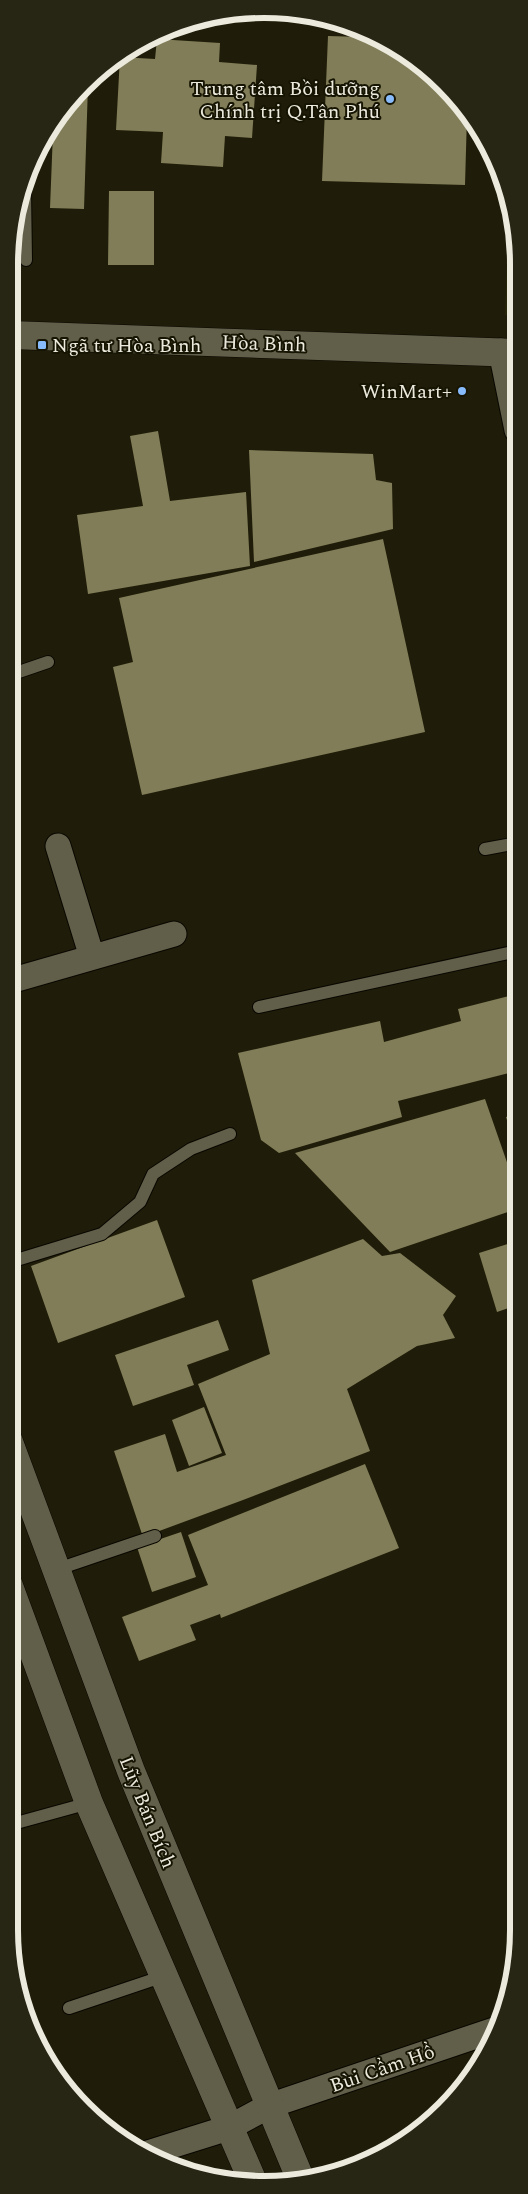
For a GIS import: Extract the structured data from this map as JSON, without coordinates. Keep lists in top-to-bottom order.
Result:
{
  "streets": {
    "main road": ["Hòa Bình", "Lũy Bán Bích"],
    "street": ["Bùi Cẩm Hổ"]
  },
  "crossings": [
    ["Lũy Bán Bích", "Bùi Cẩm Hổ"]
  ],
  "places": {
    "other": ["Trung tâm Bồi dưỡng Chính trị Q.Tân Phú", "WinMart+"],
    "transit": ["Ngã tư Hòa Bình"]
  }
}
